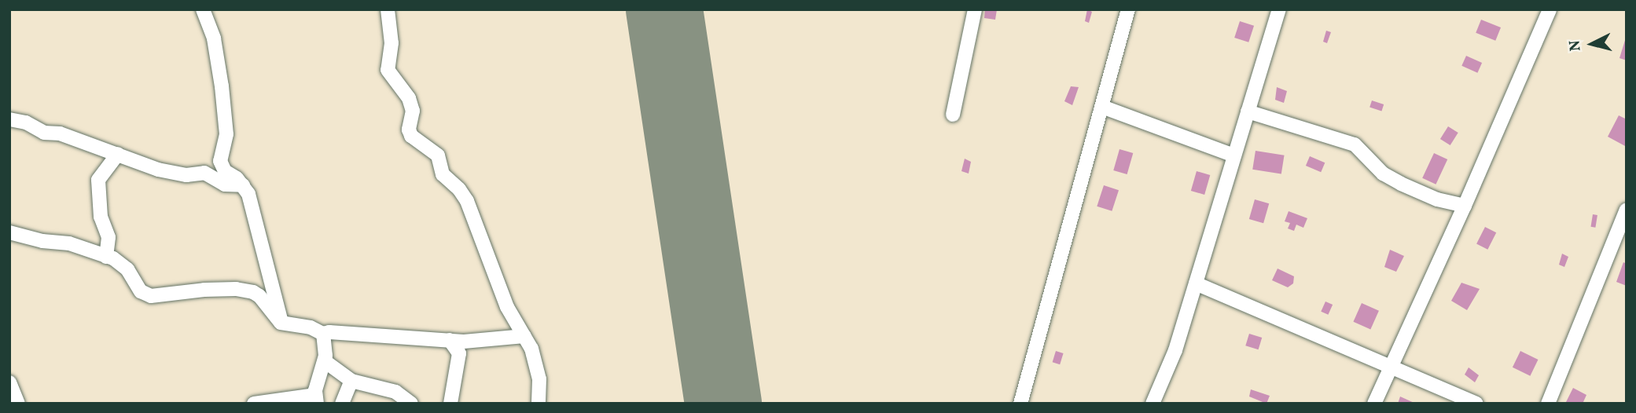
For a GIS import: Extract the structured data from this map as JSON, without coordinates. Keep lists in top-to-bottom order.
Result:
{
  "north": "left"
}
